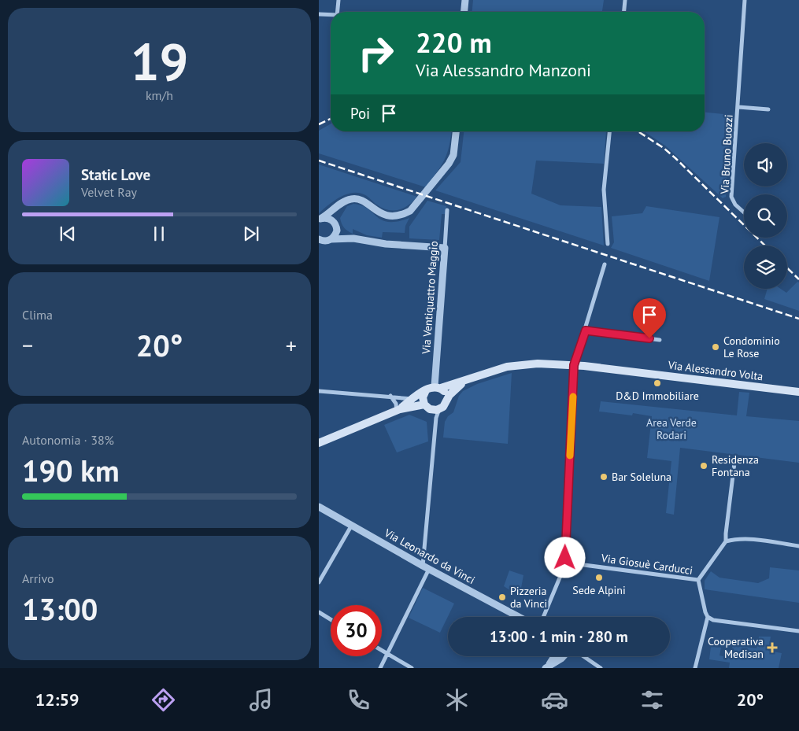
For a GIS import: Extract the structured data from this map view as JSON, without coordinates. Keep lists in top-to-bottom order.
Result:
{
  "streets": {
    "main road": ["Via Alessandro Volta"],
    "street": [
      "Via Bruno Buozzi",
      "Via Ventiquattro Maggio",
      "Via Leonardo da Vinci",
      "Via Giosuè Carducci"
    ]
  },
  "crossings": [
    ["Via Ventiquattro Maggio", "Via Alessandro Volta"]
  ],
  "parks": ["Area Verde Rodari"],
  "places": {
    "other": [
      "Condominio Le Rose",
      "D&D Immobiliare",
      "Residenza Fontana",
      "Bar Soleluna",
      "Sede Alpini",
      "Pizzeria da Vinci"
    ],
    "health": ["Cooperativa Medisan"]
  },
  "page": {
    "tile": [
      ["19", "km/h"],
      "Clima",
      ["Autonomia · 38%", "190 km"],
      ["Arrivo", "13:00"]
    ],
    "turn": ["220 m", "Via Alessandro Manzoni"],
    "then": "Poi",
    "song": ["Static Love", "Velvet Ray"],
    "heat": ["−", "20°", "+"],
    "limit": "30",
    "trip": "13:00 · 1 min · 280 m",
    "tabs": ["12:59", "20°"]
  }
}
